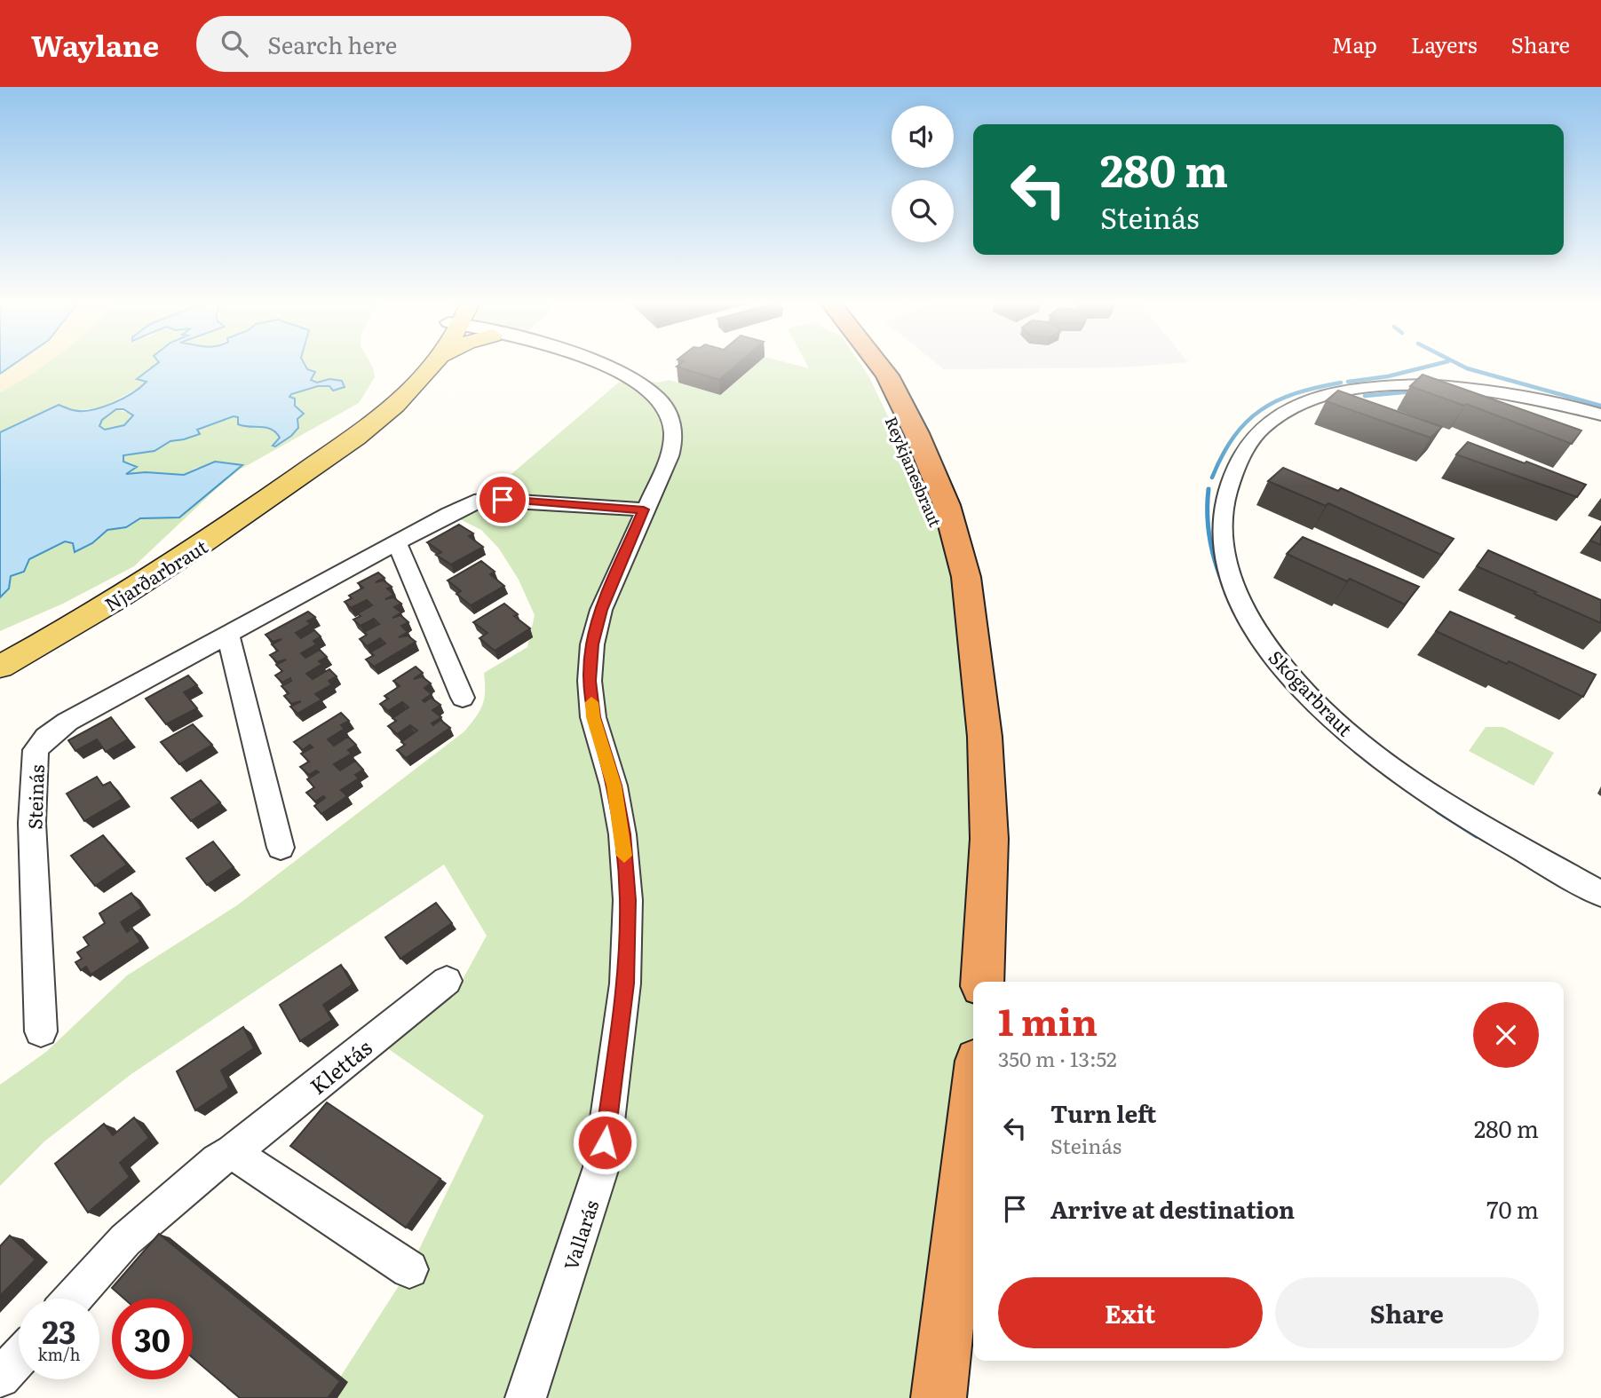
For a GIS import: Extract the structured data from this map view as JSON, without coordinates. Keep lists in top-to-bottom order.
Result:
{
  "streets": {
    "highway": ["Reykjanesbraut"],
    "main road": ["Njarðarbraut"],
    "street": [
      "Skógarbraut",
      "Steinás",
      "Klettás",
      "Vallarás"
    ]
  },
  "crossings": [
    ["Steinás", "Vallarás"]
  ],
  "page": {
    "header": "Waylane",
    "search": "Search here",
    "nav": ["Map", "Layers", "Share"],
    "turn": ["280 m", "Steinás"],
    "heading": ["1 min", "350 m · 13:52"],
    "list": [
      {
        "name": "Turn left",
        "note": "Steinás",
        "value": "280 m"
      },
      {
        "name": "Arrive at destination",
        "value": "70 m"
      }
    ],
    "buttons": ["Exit", "Share"],
    "speed": "23 km/h",
    "limit": "30"
  }
}
